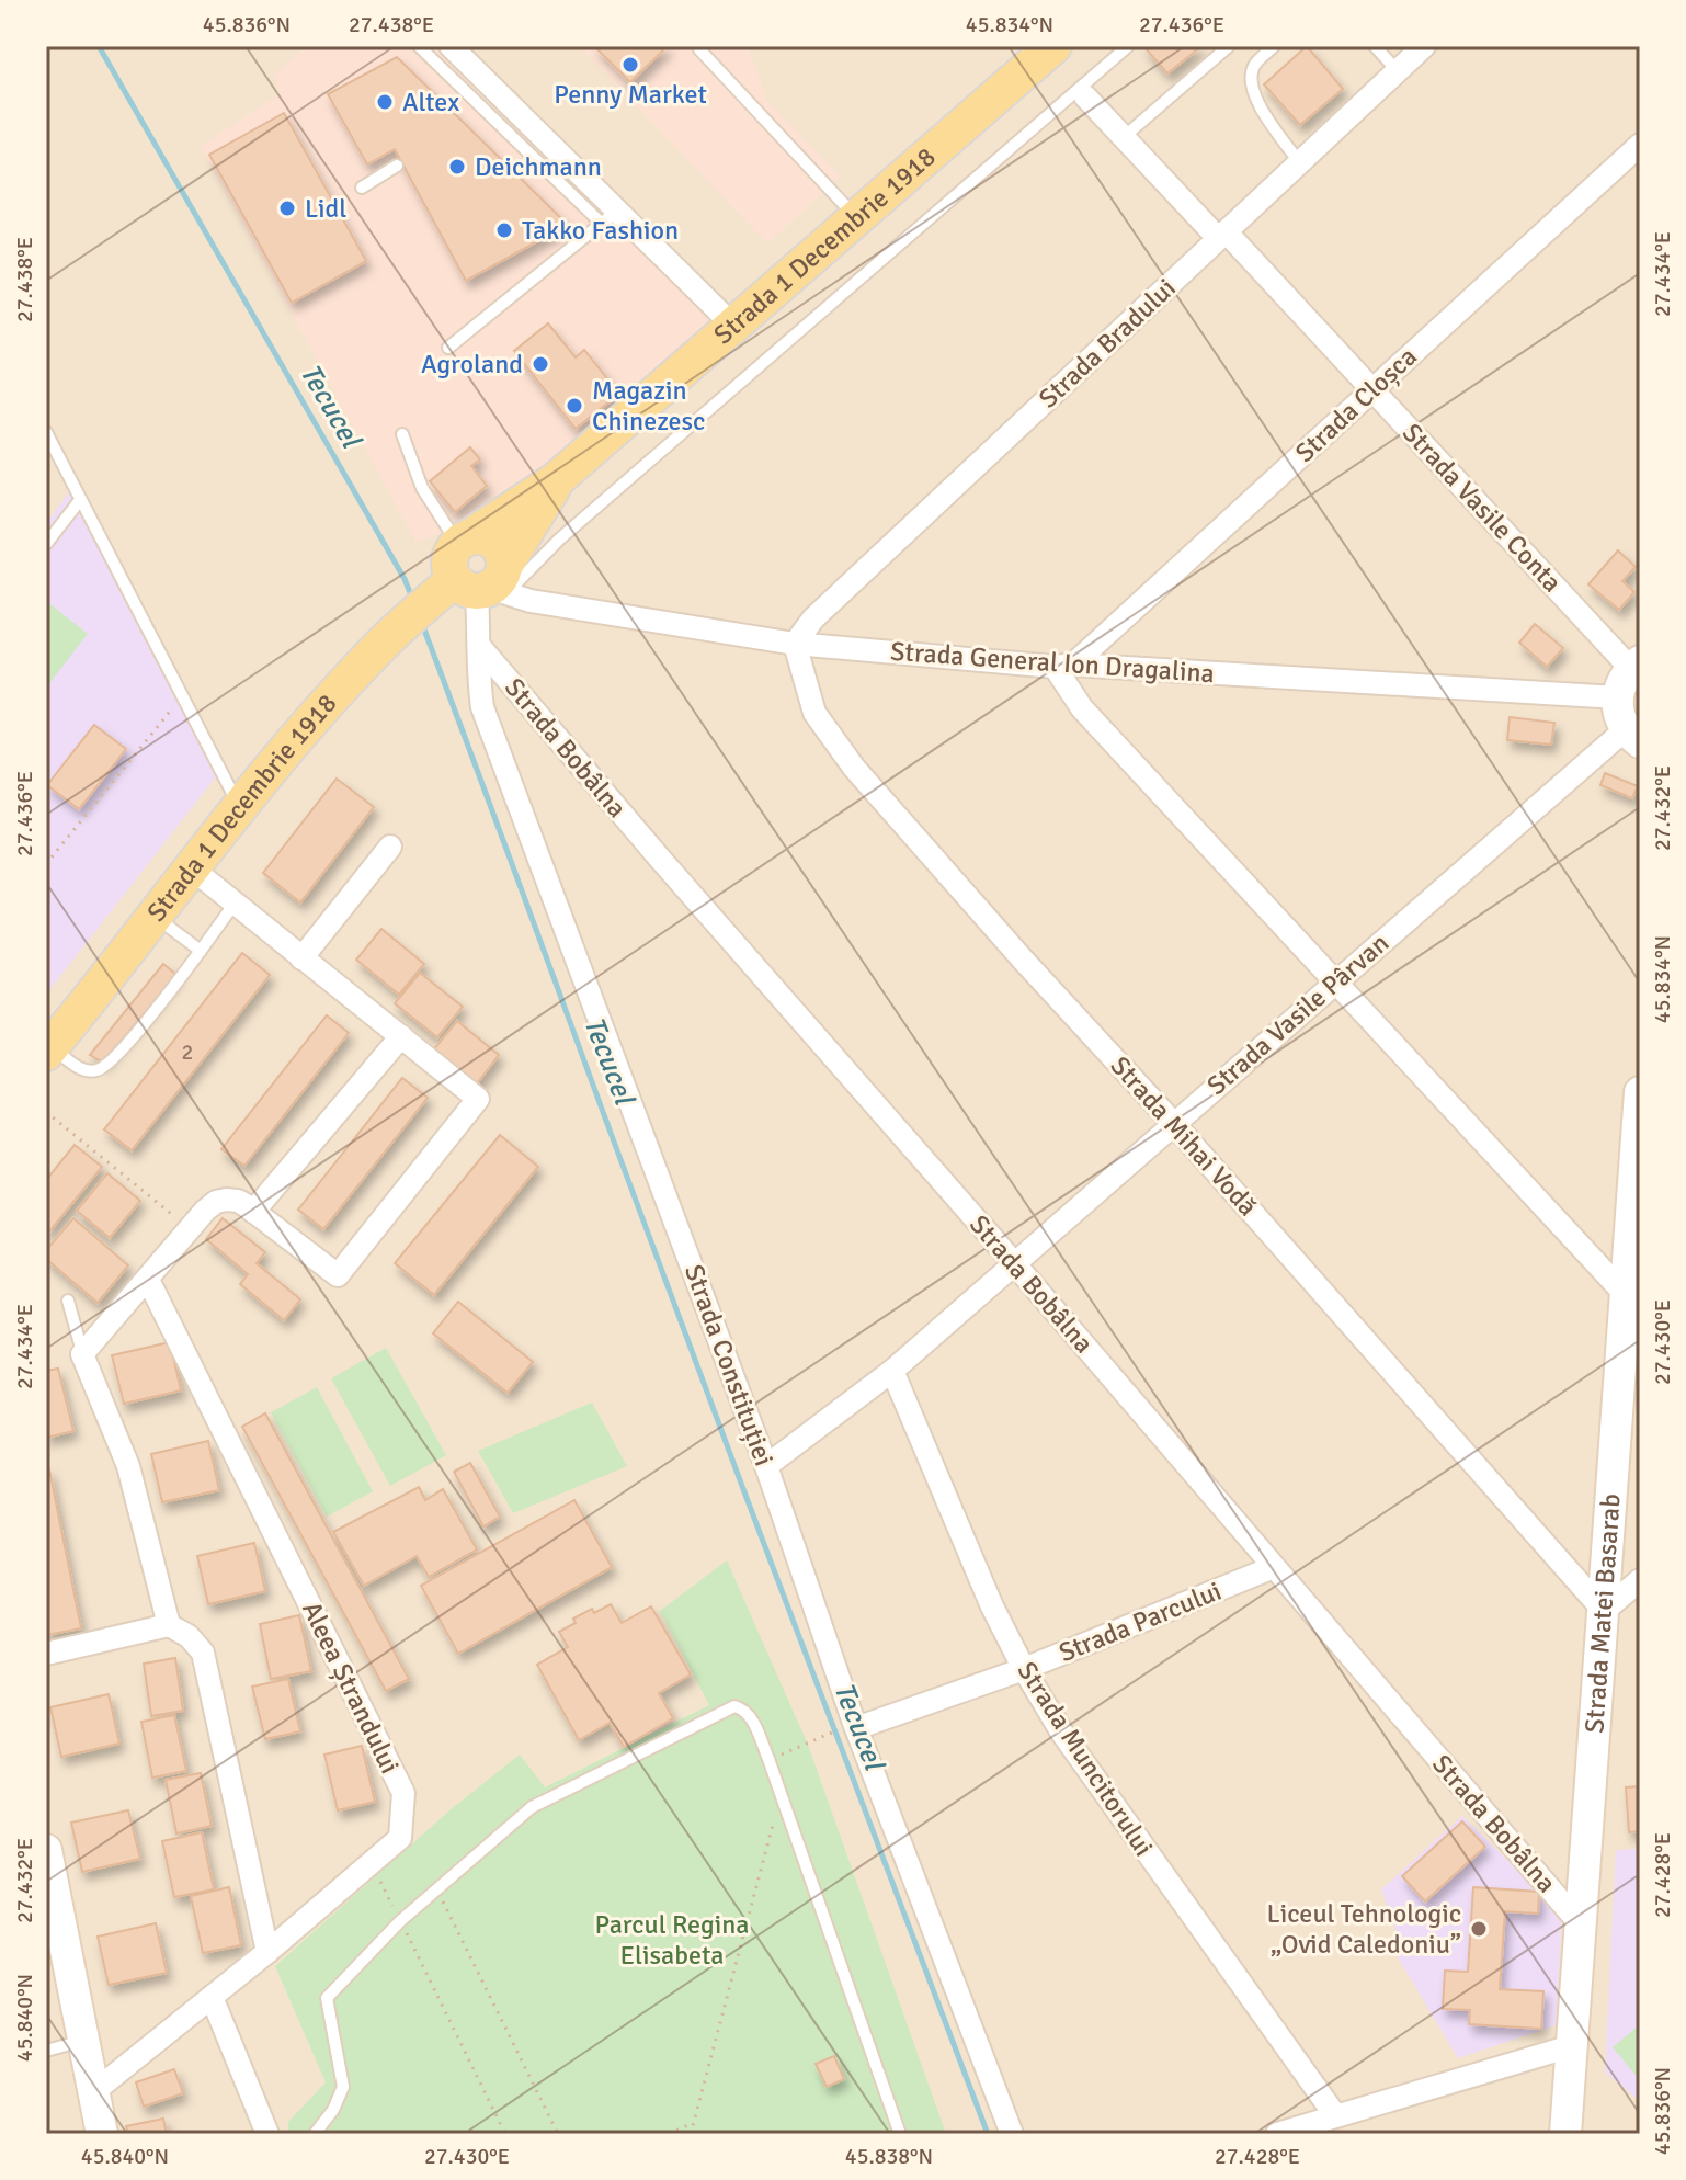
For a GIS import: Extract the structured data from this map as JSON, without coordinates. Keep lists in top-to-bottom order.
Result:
{
  "streets": {
    "main road": ["Strada 1 Decembrie 1918"],
    "street": [
      "Strada Bradului",
      "Strada Cloșca",
      "Strada Vasile Conta",
      "Strada General Ion Dragalina",
      "Strada Bobâlna",
      "Strada Vasile Pârvan",
      "Strada Mihai Vodă",
      "Strada Constituției",
      "Strada Matei Basarab",
      "Strada Parcului",
      "Aleea Ștrandului",
      "Strada Muncitorului"
    ]
  },
  "crossings": [
    ["Strada 1 Decembrie 1918", "Strada General Ion Dragalina"],
    ["Strada 1 Decembrie 1918", "Strada Constituției"],
    ["Strada Bradului", "Strada Vasile Conta"],
    ["Strada Bradului", "Strada General Ion Dragalina"],
    ["Strada Bradului", "Strada Mihai Vodă"],
    ["Strada Cloșca", "Strada Vasile Conta"],
    ["Strada Cloșca", "Strada General Ion Dragalina"],
    ["Strada General Ion Dragalina", "Strada Mihai Vodă"],
    ["Strada General Ion Dragalina", "Strada Constituției"],
    ["Strada Bobâlna", "Strada Vasile Pârvan"],
    ["Strada Bobâlna", "Strada Constituției"],
    ["Strada Bobâlna", "Strada Matei Basarab"],
    ["Strada Bobâlna", "Strada Parcului"],
    ["Strada Vasile Pârvan", "Strada Mihai Vodă"],
    ["Strada Vasile Pârvan", "Strada Constituției"],
    ["Strada Vasile Pârvan", "Strada Muncitorului"],
    ["Strada Mihai Vodă", "Strada Matei Basarab"],
    ["Strada Constituției", "Strada Parcului"],
    ["Strada Parcului", "Strada Muncitorului"]
  ],
  "water": ["Tecucel"],
  "parks": ["Parcul Regina Elisabeta"],
  "places": [
    "Penny Market",
    "Altex",
    "Deichmann",
    "Lidl",
    "Takko Fashion",
    "Agroland",
    "Magazin Chinezesc",
    "Liceul Tehnologic „Ovid Caledoniu”"
  ],
  "house_numbers": ["2"],
  "coordinates": [
    "45.836°N",
    "27.438°E",
    "45.834°N",
    "27.436°E",
    "27.434°E",
    "27.432°E",
    "27.430°E",
    "27.428°E",
    "45.840°N",
    "45.838°N"
  ]
}
